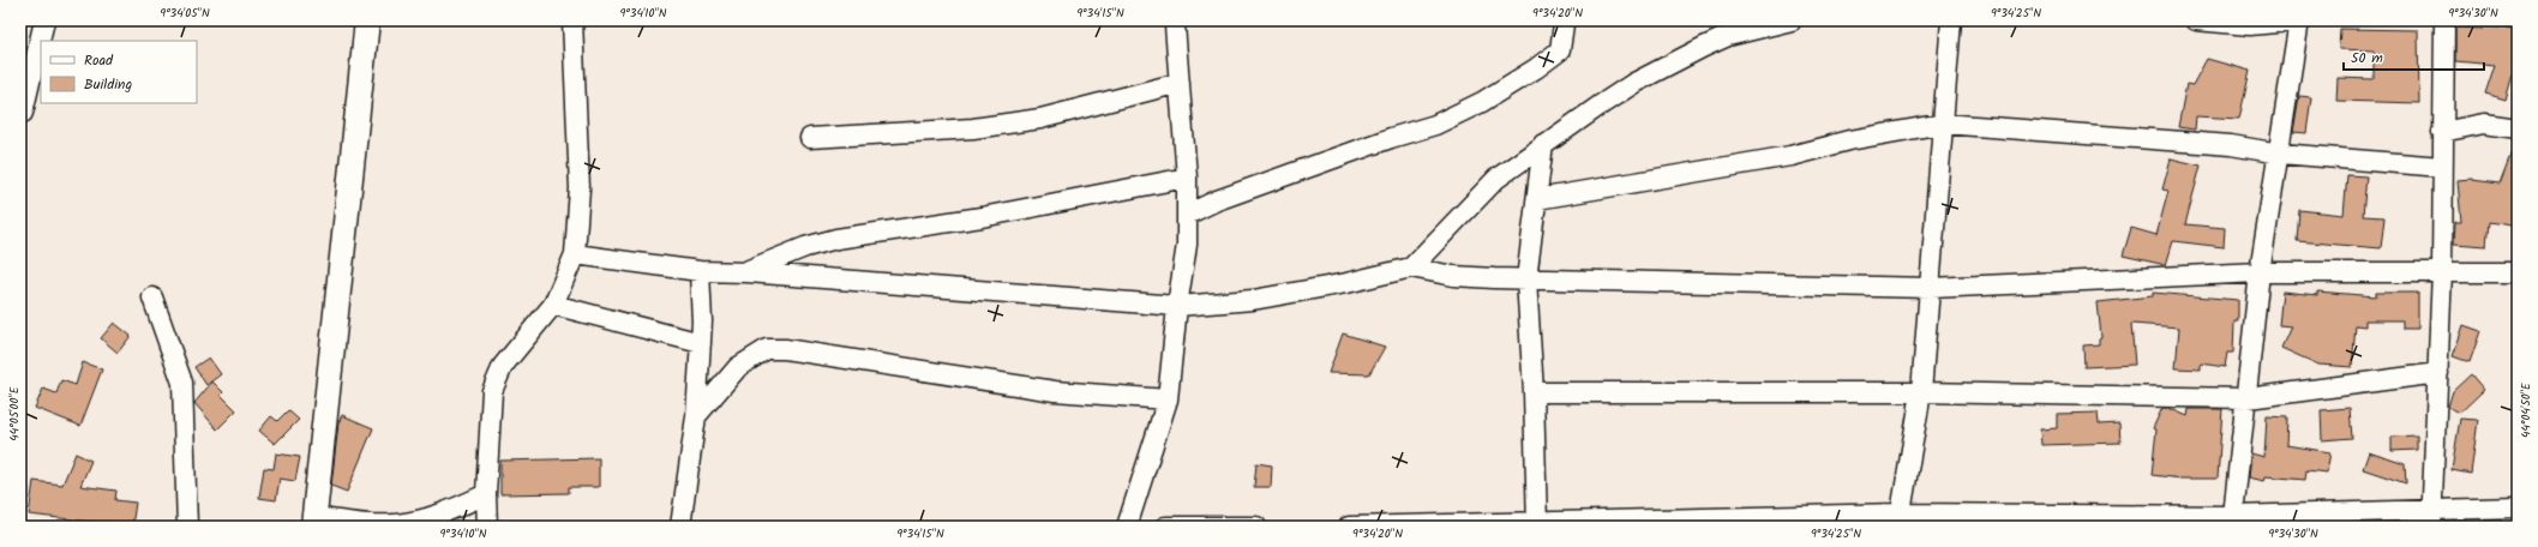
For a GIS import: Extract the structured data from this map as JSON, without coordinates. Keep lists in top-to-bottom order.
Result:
{
  "legend": ["Road", "Building"],
  "scale_bar": "50 m",
  "coordinates": [
    "9°34'05\"N",
    "9°34'10\"N",
    "9°34'15\"N",
    "9°34'20\"N",
    "9°34'25\"N",
    "9°34'30\"N",
    "44°04'50\"E",
    "44°05'00\"E"
  ]
}
